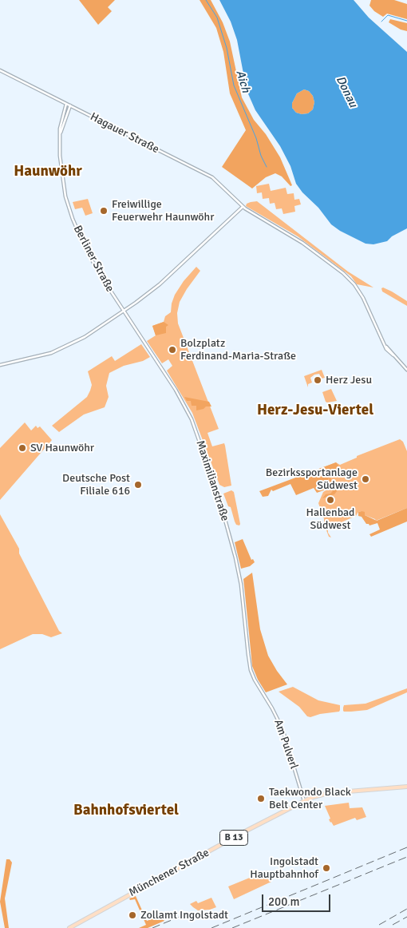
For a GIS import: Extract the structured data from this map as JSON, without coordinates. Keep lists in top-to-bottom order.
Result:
{
  "streets": {
    "main road": ["B 13", "Münchener Straße"],
    "street": [
      "Hagauer Straße",
      "Berliner Straße",
      "Maximilianstraße",
      "Am Pulverl"
    ]
  },
  "crossings": [
    ["Hagauer Straße", "Berliner Straße"],
    ["Berliner Straße", "Maximilianstraße"],
    ["Maximilianstraße", "Am Pulverl"],
    ["Am Pulverl", "Münchener Straße"]
  ],
  "districts": ["Haunwöhr", "Herz-Jesu-Viertel", "Bahnhofsviertel"],
  "water": ["Aich", "Donau"],
  "places": [
    "Freiwillige Feuerwehr Haunwöhr",
    "Bolzplatz Ferdinand-Maria-Straße",
    "Herz Jesu",
    "SV Haunwöhr",
    "Bezirkssportanlage Südwest",
    "Deutsche Post Filiale 616",
    "Hallenbad Südwest",
    "Taekwondo Black Belt Center",
    "Ingolstadt Hauptbahnhof",
    "Zollamt Ingolstadt"
  ],
  "scale_bar": "200 m"
}
